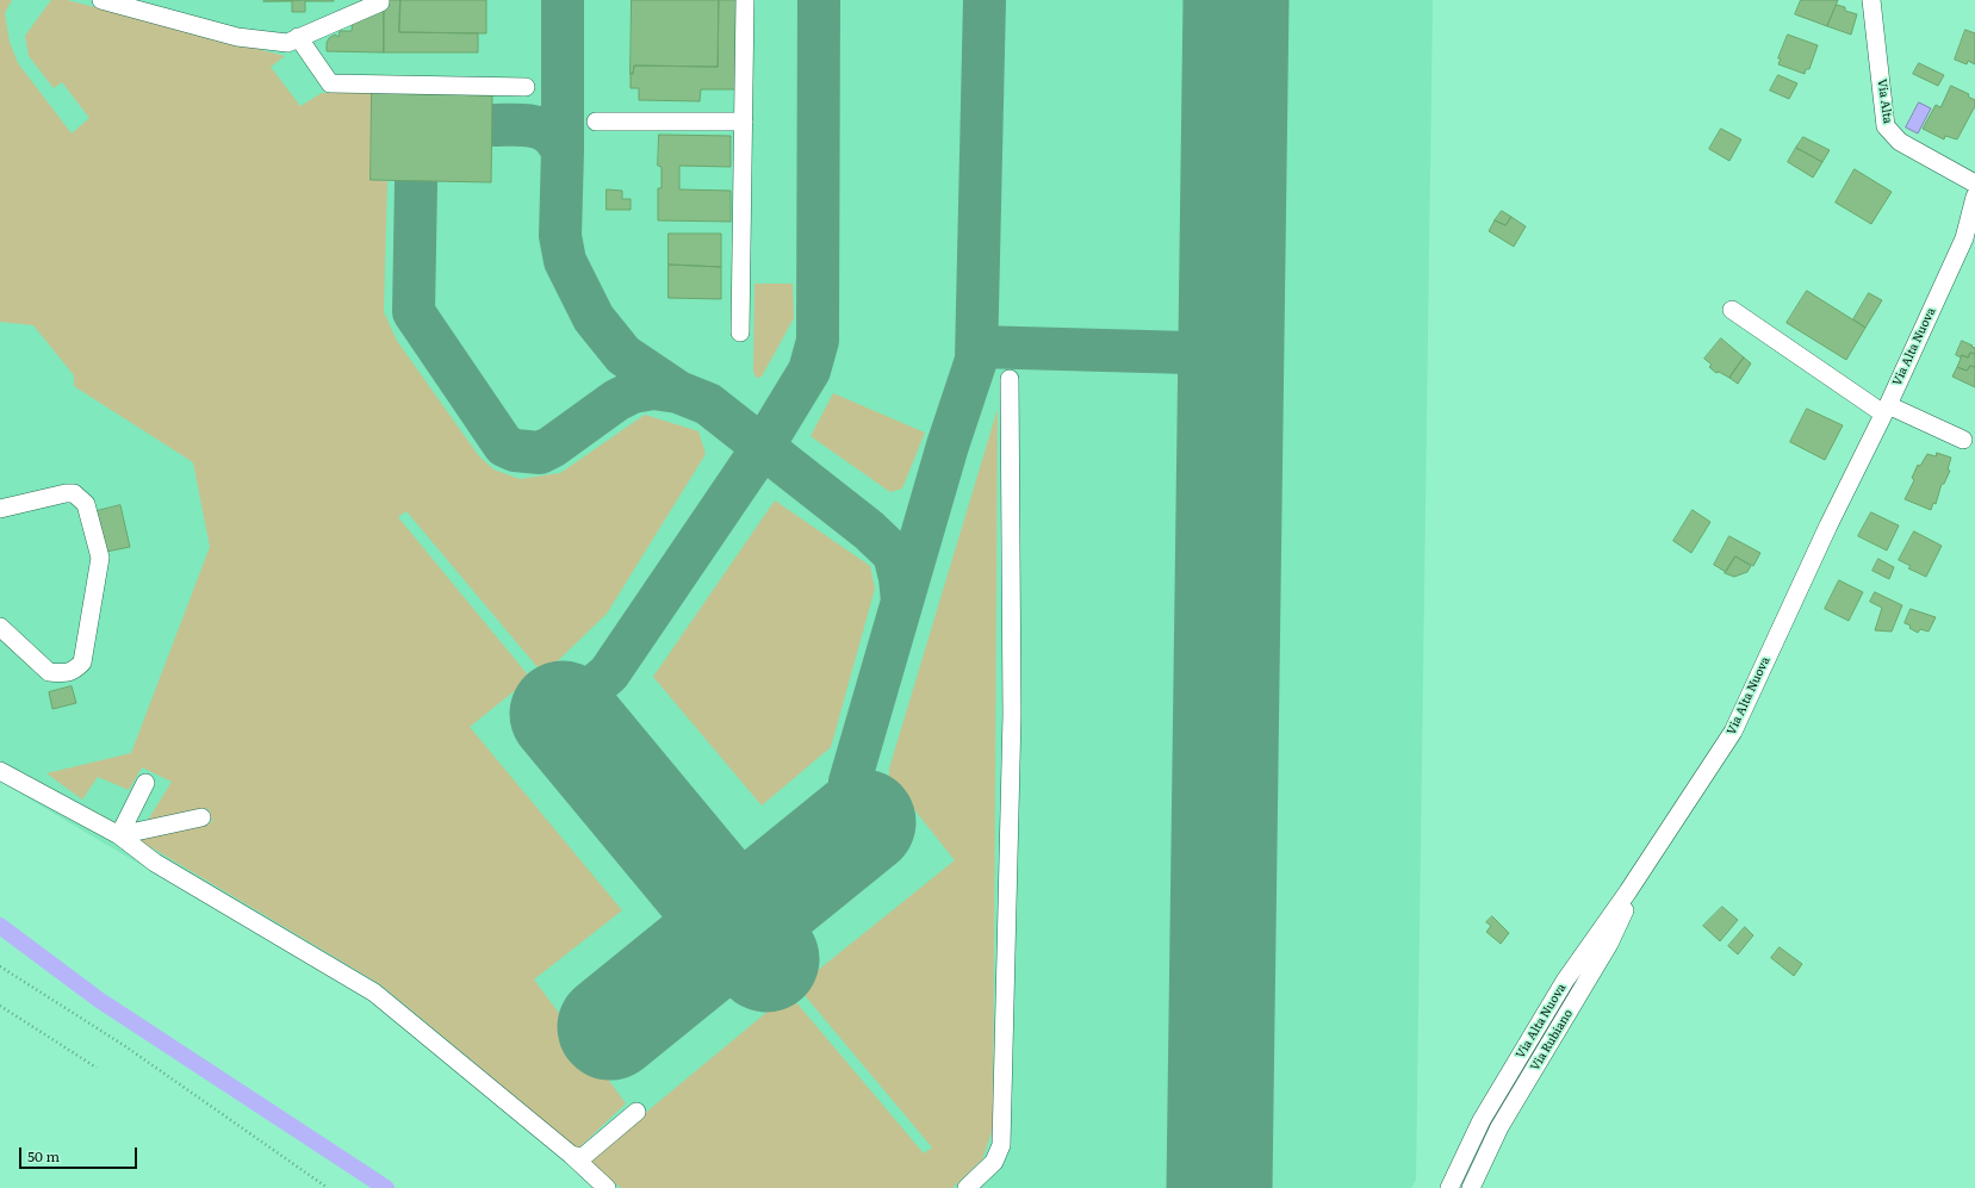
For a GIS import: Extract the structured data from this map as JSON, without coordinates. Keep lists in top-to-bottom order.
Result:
{
  "streets": {
    "street": ["Via Alta", "Via Alta Nuova", "Via Rubiano"]
  },
  "crossings": [
    ["Via Alta Nuova", "Via Rubiano"]
  ],
  "scale_bar": "50 m"
}
